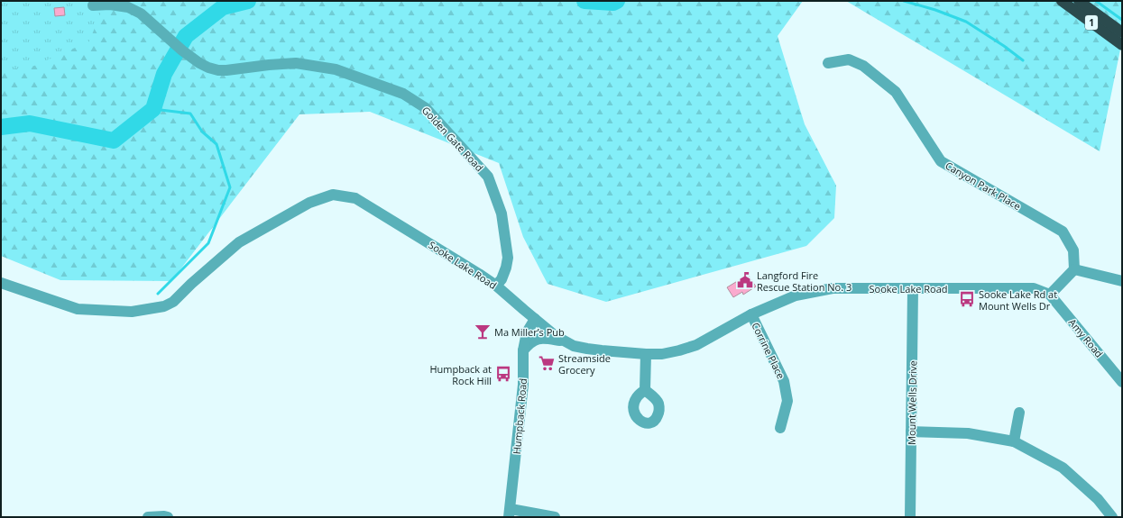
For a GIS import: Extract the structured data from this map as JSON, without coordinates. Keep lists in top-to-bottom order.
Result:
{
  "streets": {
    "highway": ["1"],
    "street": [
      "Golden Gate Road",
      "Canyon Park Place",
      "Sooke Lake Road",
      "Amy Road",
      "Corrine Place",
      "Mount Wells Drive",
      "Humpback Road"
    ]
  },
  "crossings": [
    ["Golden Gate Road", "Sooke Lake Road"],
    ["Sooke Lake Road", "Amy Road"],
    ["Sooke Lake Road", "Corrine Place"],
    ["Sooke Lake Road", "Mount Wells Drive"],
    ["Sooke Lake Road", "Humpback Road"]
  ],
  "places": {
    "public building": ["Langford Fire Rescue Station No. 3"],
    "bus stop": ["Sooke Lake Rd at Mount Wells Dr", "Humpback at Rock Hill"],
    "bar": ["Ma Miller’s Pub"],
    "supermarket": ["Streamside Grocery"]
  }
}
